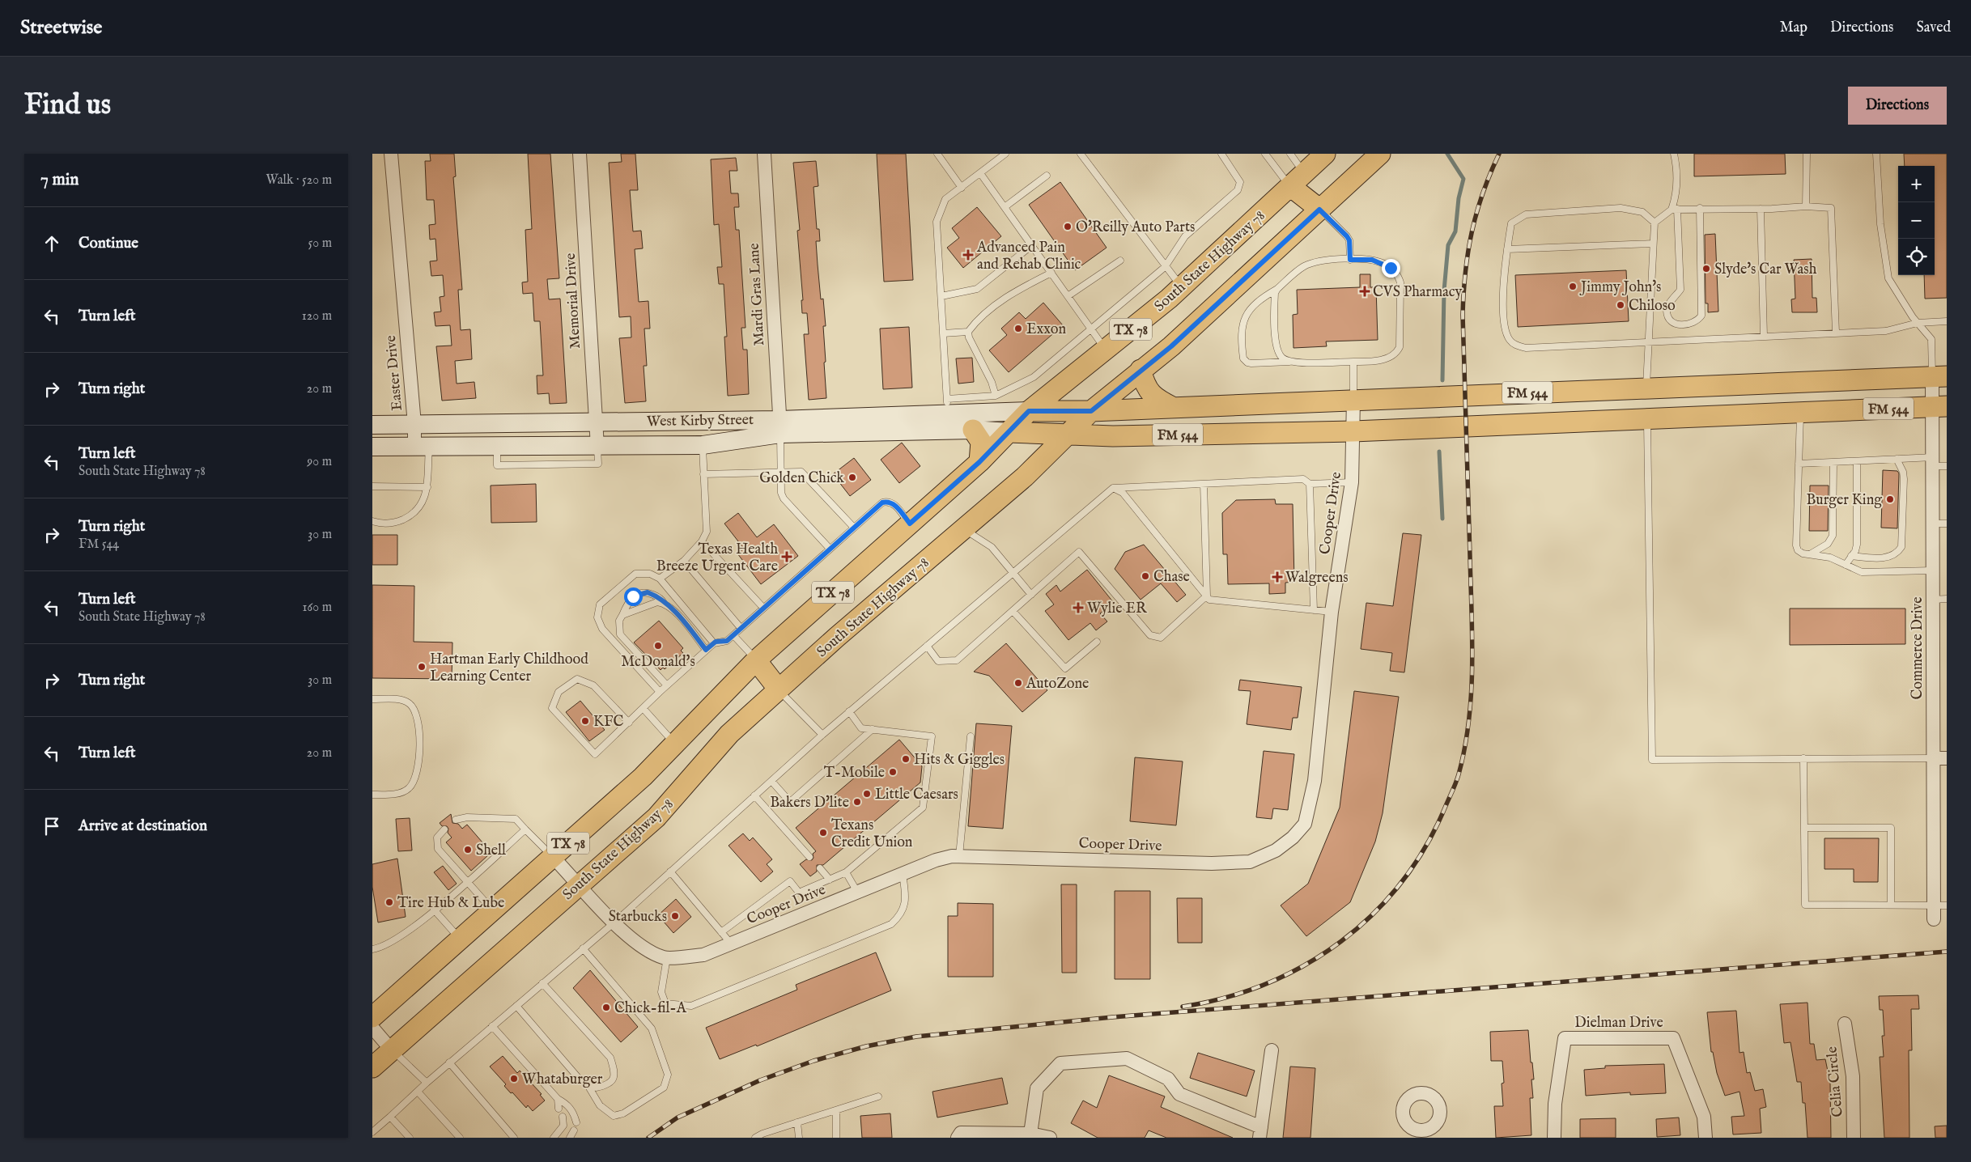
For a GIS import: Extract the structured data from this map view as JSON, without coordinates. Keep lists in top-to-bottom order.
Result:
{
  "streets": {
    "main road": [
      "South State Highway 78",
      "TX 78",
      "FM 544",
      "West Kirby Street"
    ],
    "street": [
      "Mardi Gras Lane",
      "Memorial Drive",
      "Easter Drive",
      "Cooper Drive",
      "Commerce Drive",
      "Dielman Drive",
      "Celia Circle"
    ]
  },
  "crossings": [
    ["South State Highway 78", "FM 544"],
    ["South State Highway 78", "West Kirby Street"],
    ["South State Highway 78", "Cooper Drive"],
    ["Mardi Gras Lane", "West Kirby Street"],
    ["Memorial Drive", "West Kirby Street"],
    ["Easter Drive", "West Kirby Street"],
    ["FM 544", "West Kirby Street"],
    ["FM 544", "Cooper Drive"],
    ["FM 544", "Commerce Drive"]
  ],
  "places": {
    "other": [
      "O'Reilly Auto Parts",
      "Slyde's Car Wash",
      "Jimmy John's",
      "Chiloso",
      "Exxon",
      "Golden Chick",
      "Burger King",
      "Chase",
      "McDonald's",
      "Hartman Early Childhood Learning Center",
      "AutoZone",
      "KFC",
      "Hits & Giggles",
      "T-Mobile",
      "Little Caesars",
      "Bakers D'lite",
      "Texans Credit Union",
      "Shell",
      "Tire Hub & Lube",
      "Starbucks",
      "Chick-fil-A",
      "Whataburger"
    ],
    "health": [
      "Advanced Pain and Rehab Clinic",
      "CVS Pharmacy",
      "Texas Health Breeze Urgent Care",
      "Walgreens",
      "Wylie ER"
    ]
  },
  "page": {
    "header": "Streetwise",
    "nav": ["Map", "Directions", "Saved"],
    "buttons": "Directions",
    "title": "Find us",
    "heading": ["7 min", "Walk · 520 m"],
    "map_buttons": ["+", "−"],
    "list": [
      ["Continue", "50 m"],
      ["Turn left", "120 m"],
      ["Turn right", "20 m"],
      ["Turn left", "South State Highway 78", "90 m"],
      ["Turn right", "FM 544", "30 m"],
      ["Turn left", "South State Highway 78", "160 m"],
      ["Turn right", "30 m"],
      ["Turn left", "20 m"],
      "Arrive at destination"
    ]
  }
}
